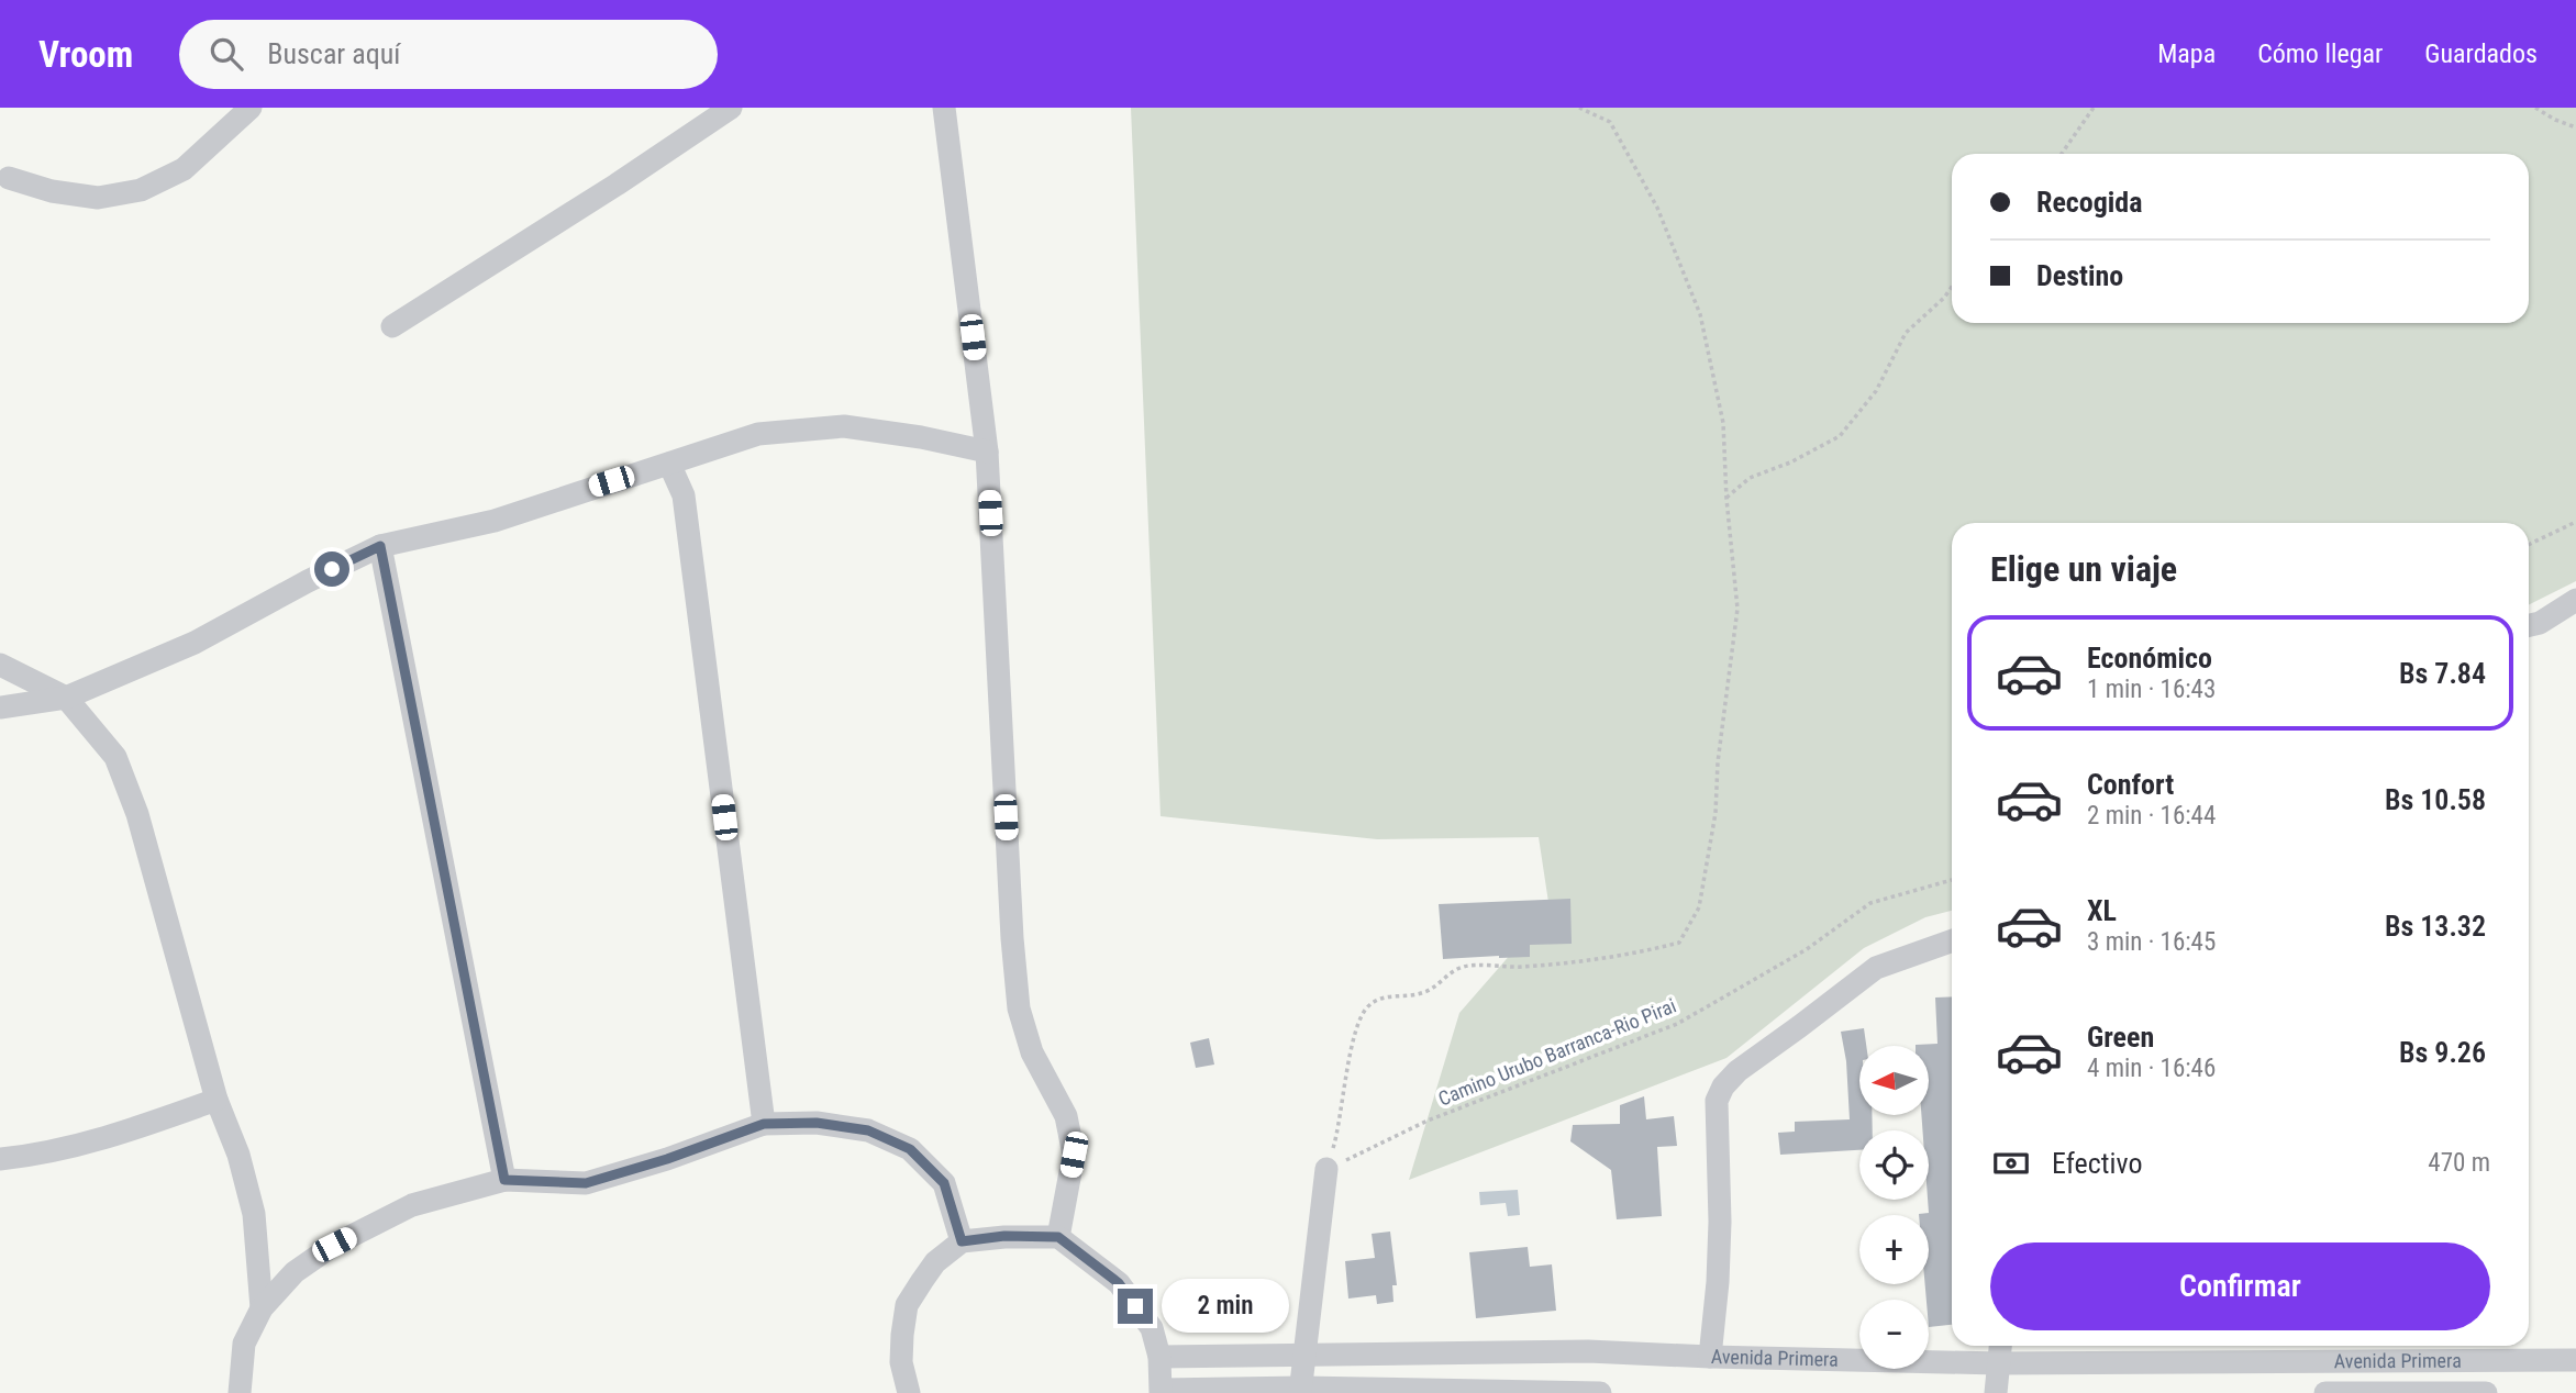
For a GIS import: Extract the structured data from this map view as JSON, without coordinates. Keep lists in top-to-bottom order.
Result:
{
  "streets": {
    "street": ["Avenida Primera"],
    "path": ["Camino Urubo Barranca-Rio Pirai"]
  },
  "north": "left",
  "page": {
    "header": "Vroom",
    "search": "Buscar aquí",
    "nav": ["Mapa", "Cómo llegar", "Guardados"],
    "banner": ["Recogida", "Destino"],
    "heading": "Elige un viaje",
    "list": [
      {
        "name": "Económico",
        "note": "1 min · 16:43",
        "value": "Bs 7.84"
      },
      {
        "name": "Confort",
        "note": "2 min · 16:44",
        "value": "Bs 10.58"
      },
      {
        "name": "XL",
        "note": "3 min · 16:45",
        "value": "Bs 13.32"
      },
      {
        "name": "Green",
        "note": "4 min · 16:46",
        "value": "Bs 9.26"
      }
    ],
    "map_buttons": ["+", "−"],
    "pay": ["Efectivo", "470 m"],
    "buttons": "Confirmar",
    "bubble": "2 min"
  }
}
